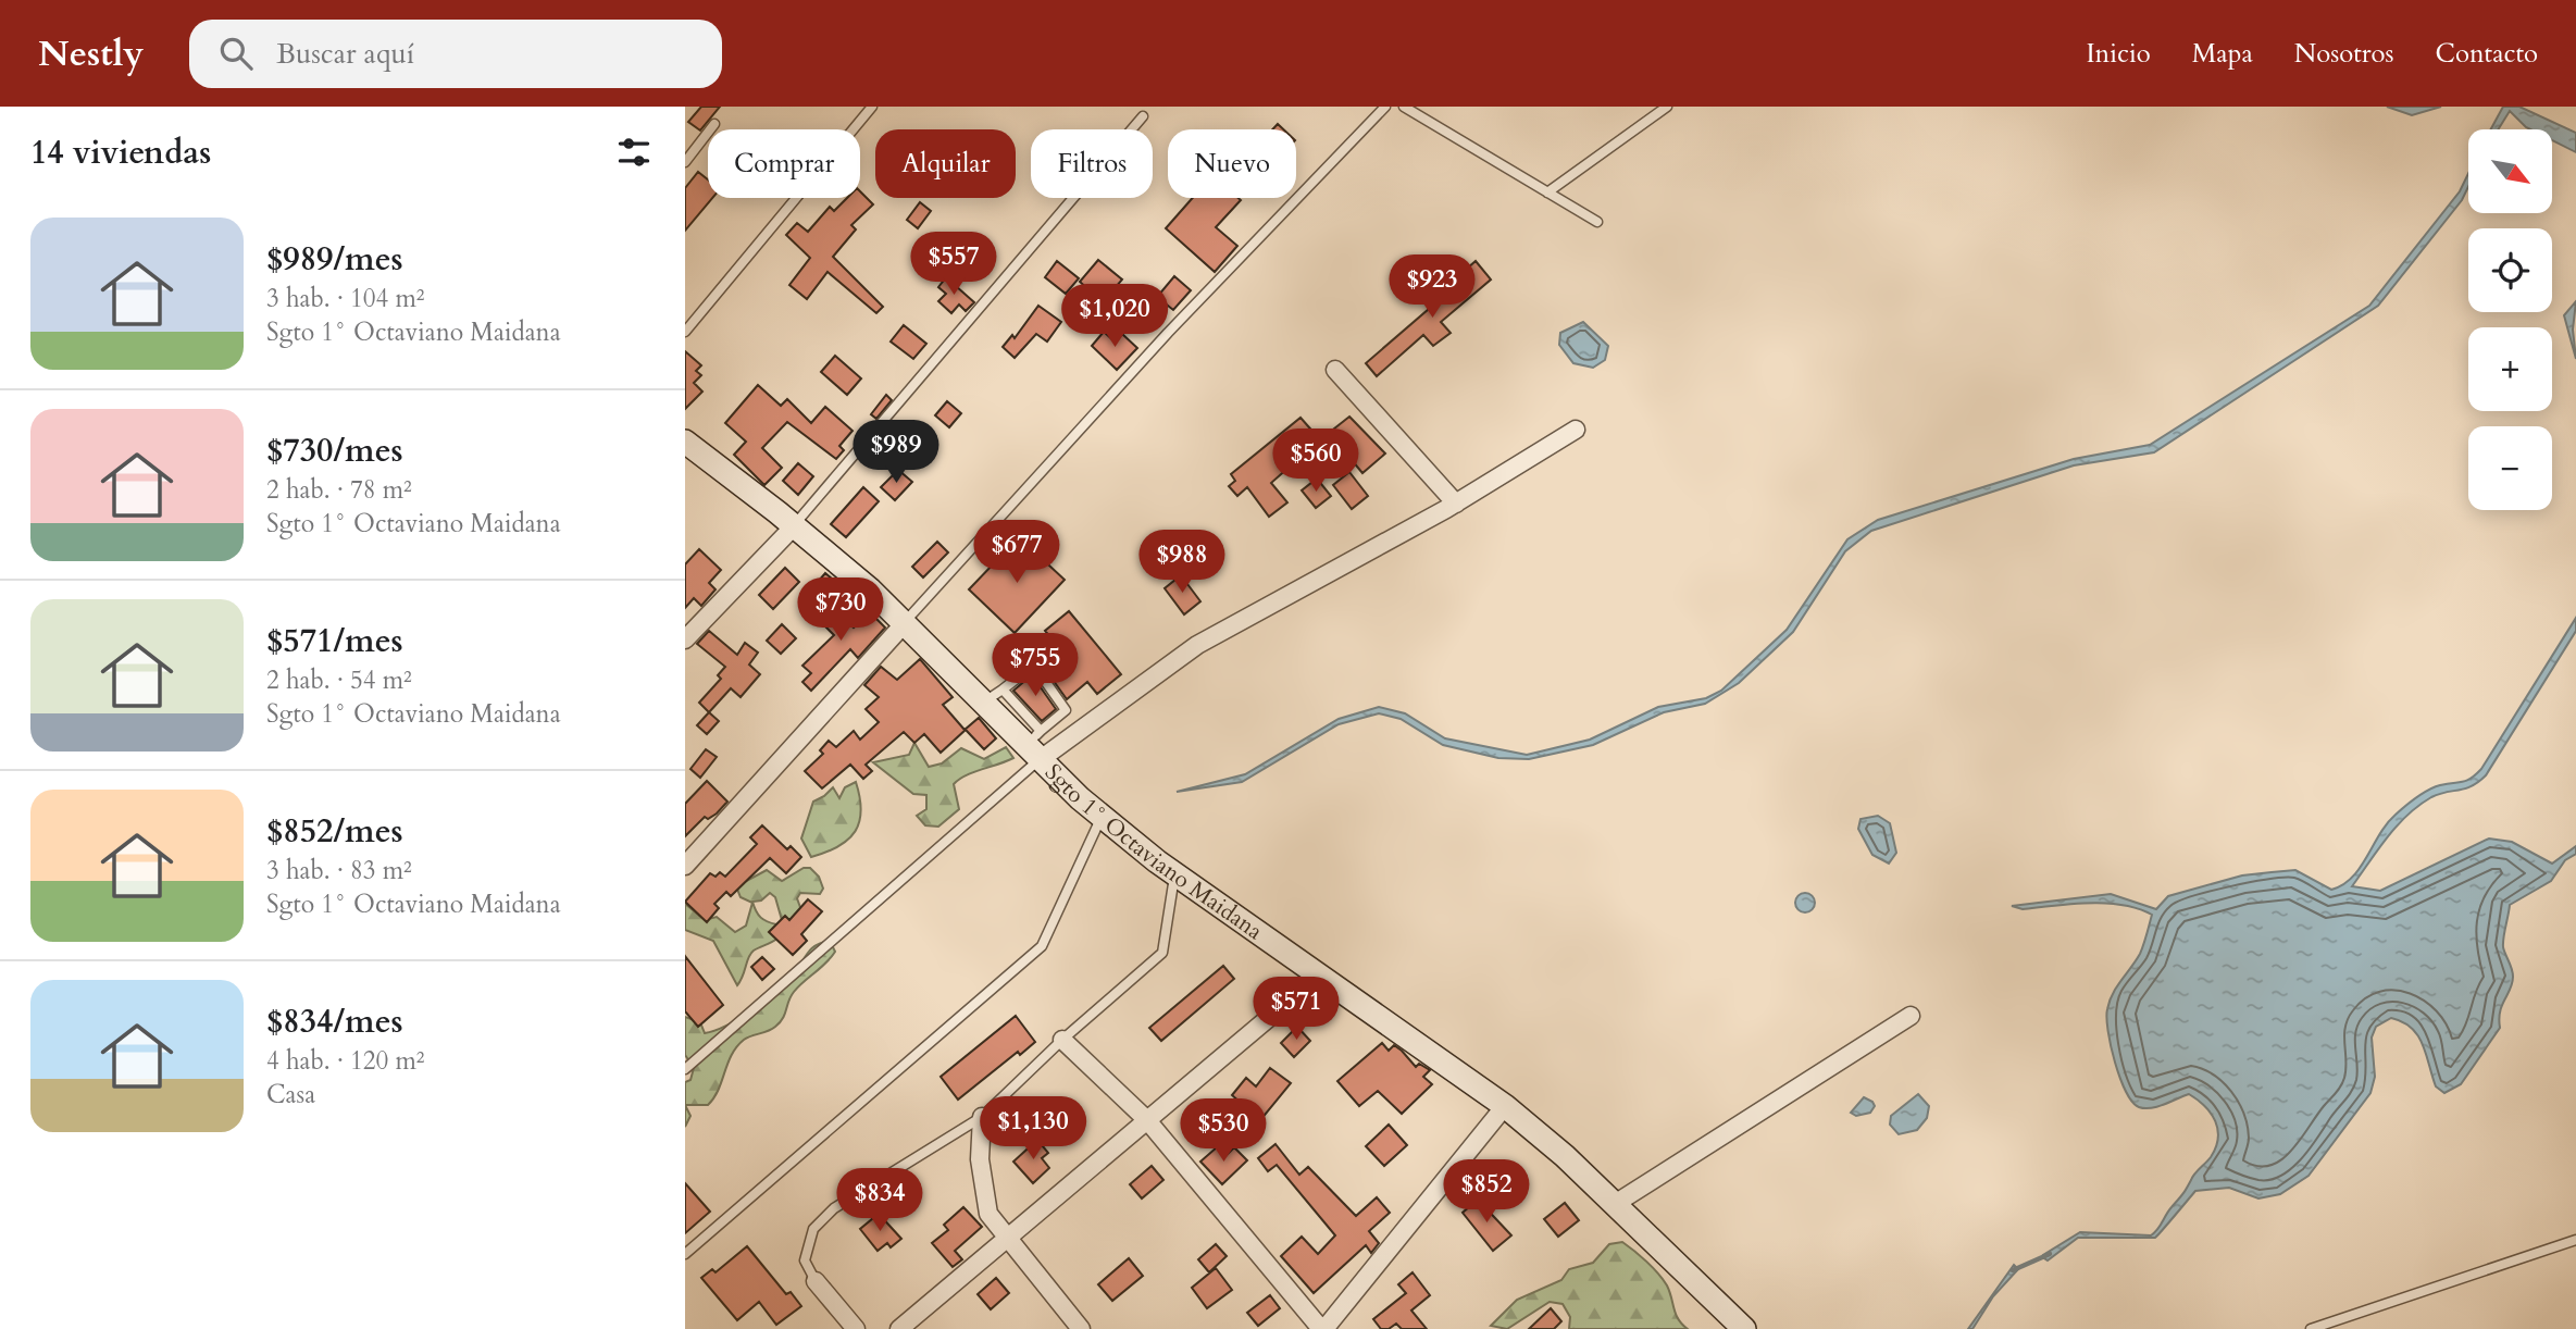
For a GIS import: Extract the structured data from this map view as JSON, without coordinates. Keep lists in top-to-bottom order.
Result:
{
  "streets": {
    "main road": ["Sgto 1° Octaviano Maidana"]
  },
  "north": "bottom right",
  "page": {
    "header": "Nestly",
    "search": "Buscar aquí",
    "nav": [
      "Inicio",
      "Mapa",
      "Nosotros",
      "Contacto"
    ],
    "heading": "14 viviendas",
    "map_buttons": ["+", "−"],
    "chip": [
      "Comprar",
      "Alquilar",
      "Filtros",
      "Nuevo"
    ],
    "list": [
      {
        "name": "$989/mes",
        "note": "3 hab. · 104 m² · Sgto 1° Octaviano Maidana"
      },
      {
        "name": "$730/mes",
        "note": "2 hab. · 78 m² · Sgto 1° Octaviano Maidana"
      },
      {
        "name": "$571/mes",
        "note": "2 hab. · 54 m² · Sgto 1° Octaviano Maidana"
      },
      {
        "name": "$852/mes",
        "note": "3 hab. · 83 m² · Sgto 1° Octaviano Maidana"
      },
      {
        "name": "$834/mes",
        "note": "4 hab. · 120 m² · Casa"
      }
    ],
    "price": [
      "$557",
      "$923",
      "$1,020",
      "$989",
      "$560",
      "$677",
      "$988",
      "$730",
      "$755",
      "$571",
      "$1,130",
      "$530",
      "$852",
      "$834"
    ]
  }
}
